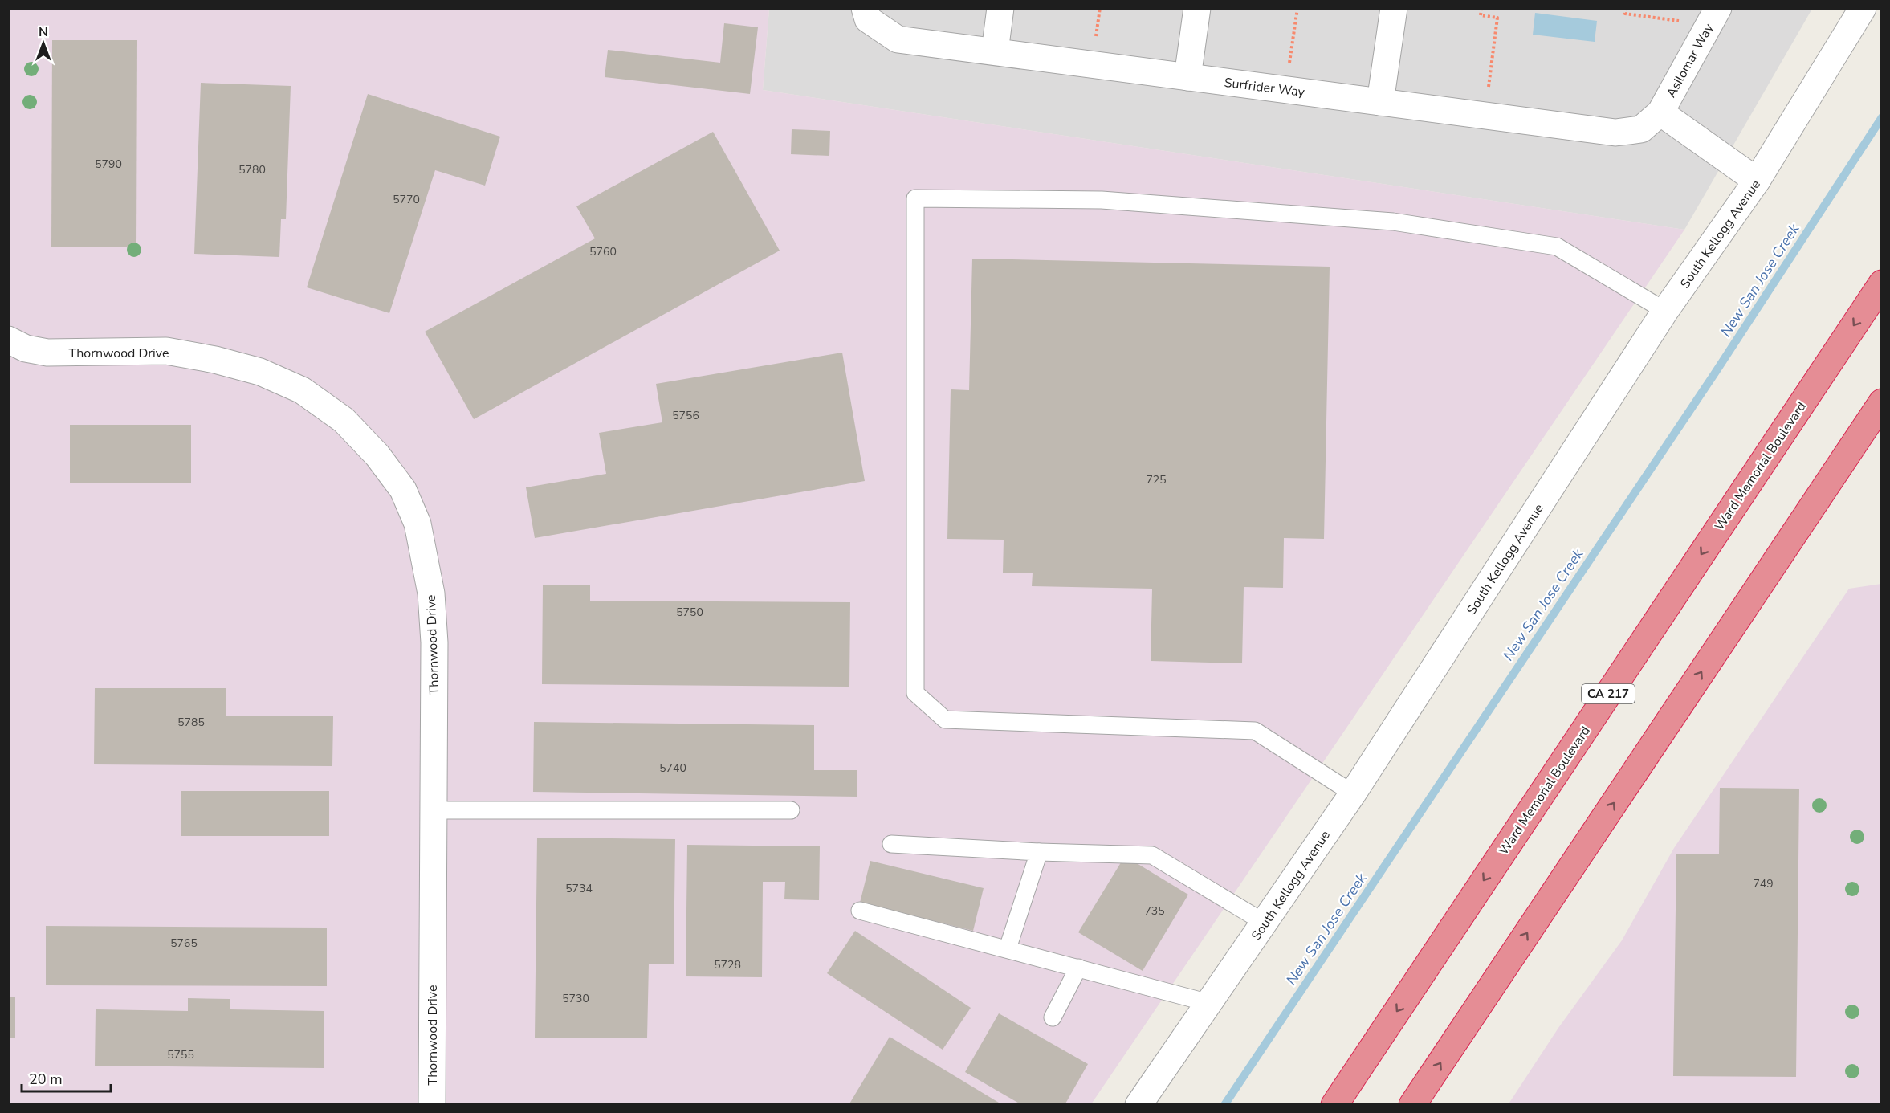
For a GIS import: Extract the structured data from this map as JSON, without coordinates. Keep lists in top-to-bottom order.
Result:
{
  "streets": {
    "highway": ["Ward Memorial Boulevard", "CA 217"],
    "street": [
      "Asilomar Way",
      "Surfrider Way",
      "South Kellogg Avenue",
      "Thornwood Drive"
    ]
  },
  "crossings": [
    ["Asilomar Way", "Surfrider Way"]
  ],
  "water": ["New San Jose Creek"],
  "house_numbers": [
    "5790",
    "5780",
    "5770",
    "5760",
    "5756",
    "725",
    "5750",
    "5785",
    "5740",
    "749",
    "5734",
    "735",
    "5765",
    "5728",
    "5730",
    "5755"
  ],
  "scale_bar": "20 m",
  "north": "top"
}
